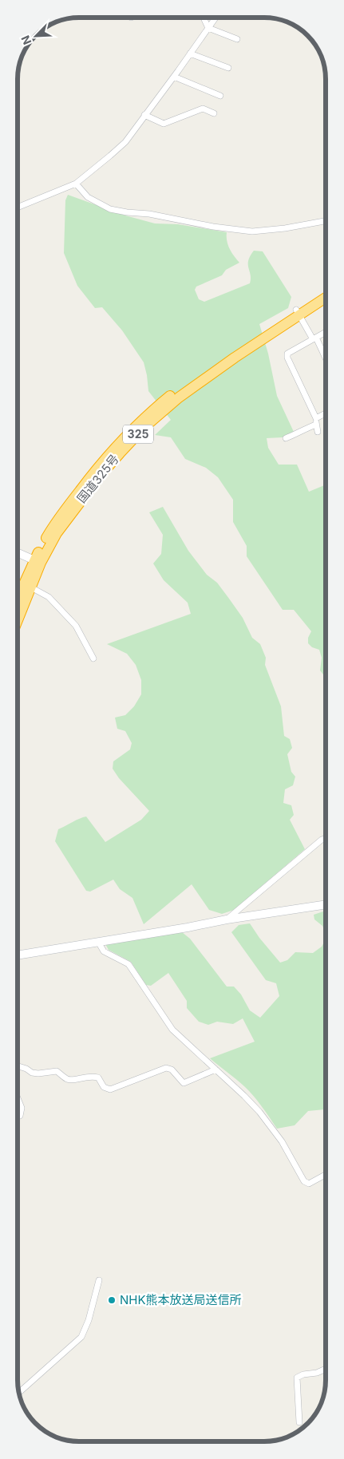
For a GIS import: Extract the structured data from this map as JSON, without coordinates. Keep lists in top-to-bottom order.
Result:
{
  "streets": {
    "highway": ["325", "国道325号"]
  },
  "places": ["NHK熊本放送局送信所"],
  "north": "bottom left"
}
